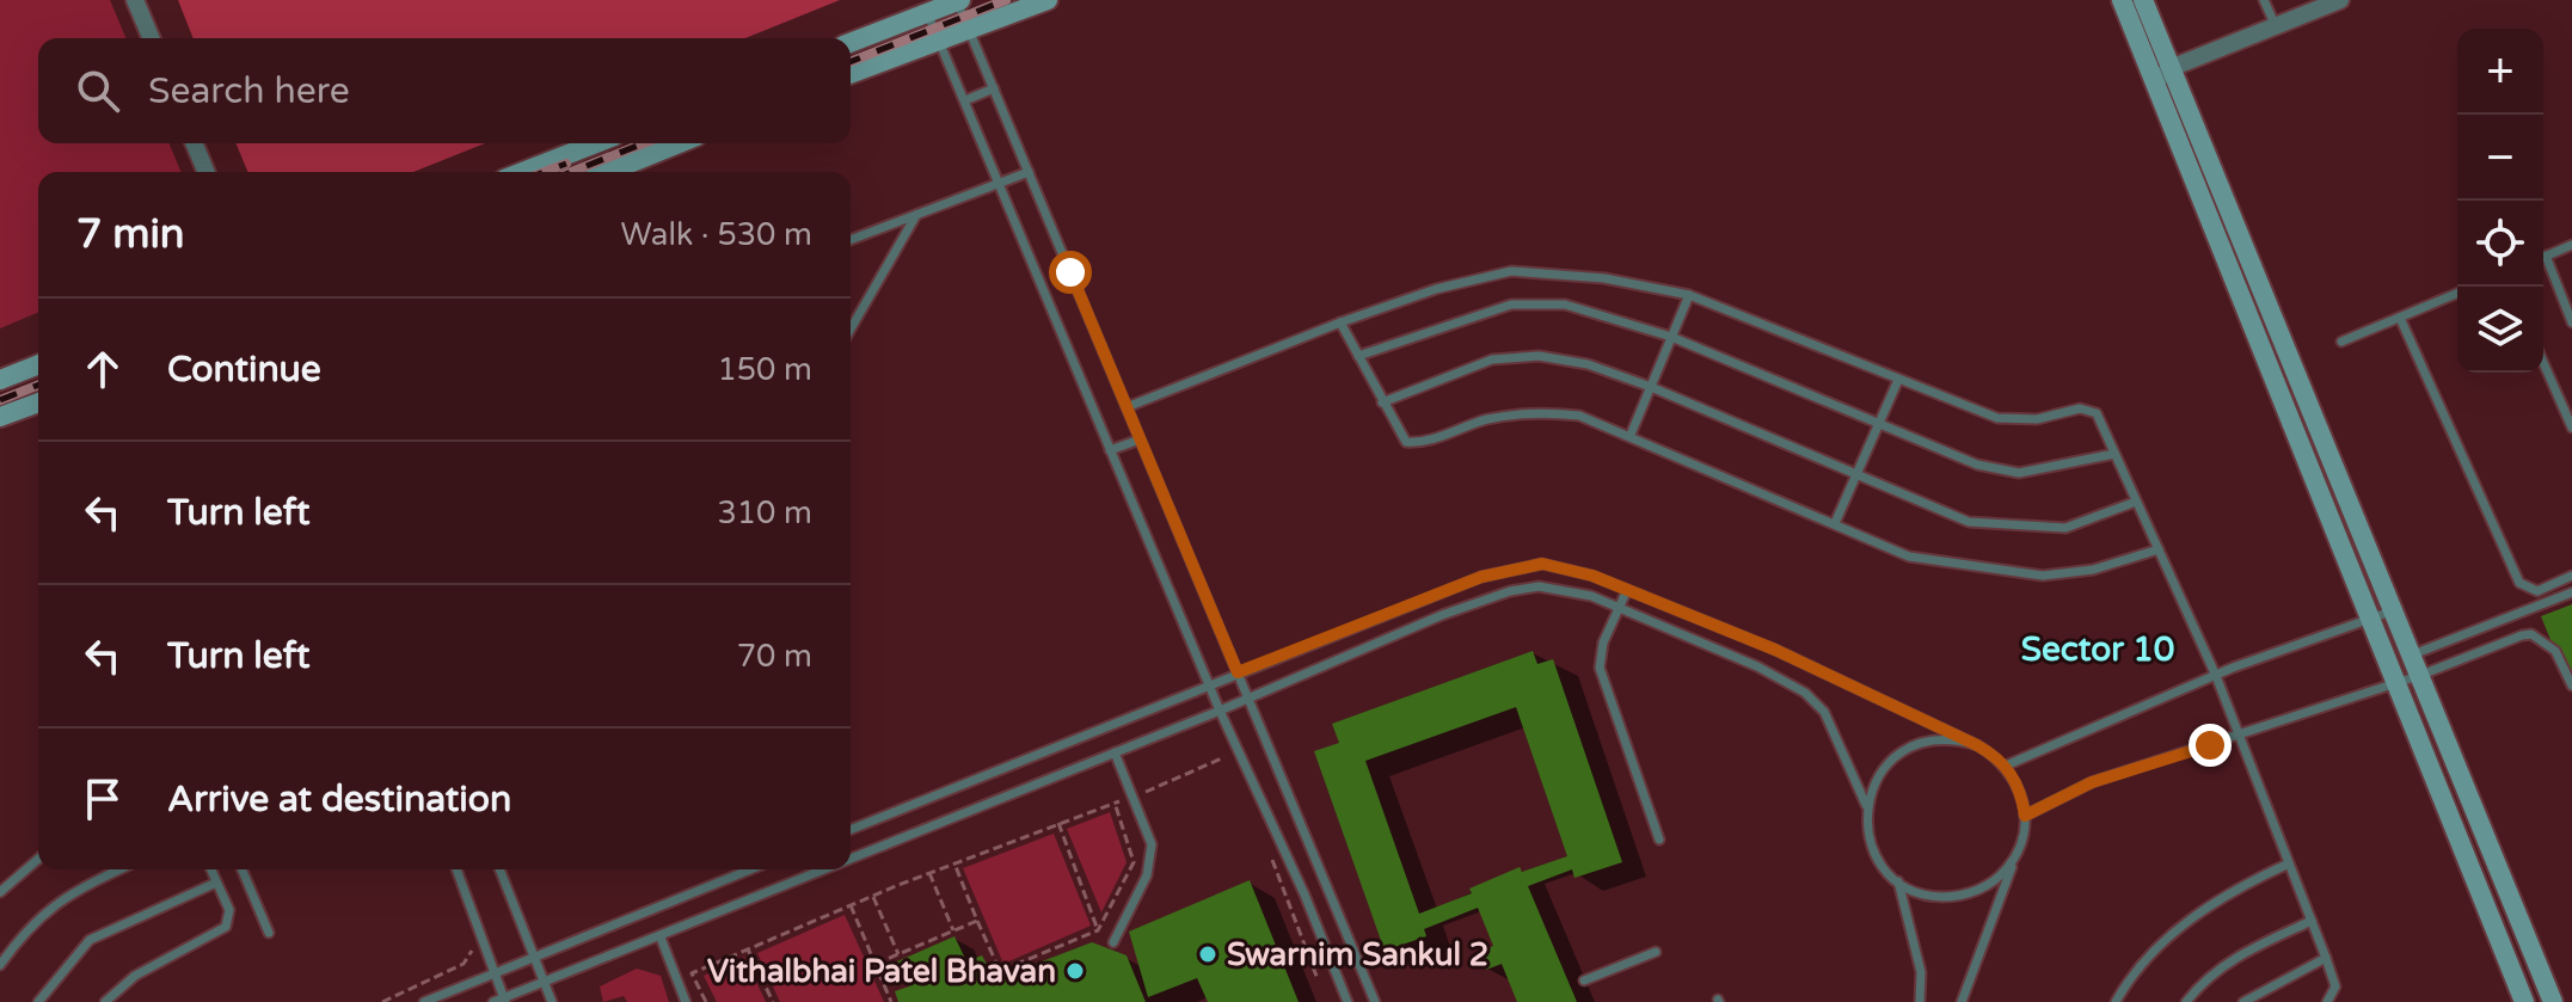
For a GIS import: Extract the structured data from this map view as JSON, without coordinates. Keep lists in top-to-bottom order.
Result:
{
  "districts": ["Sector 10"],
  "places": ["Swarnim Sankul 2", "Vithalbhai Patel Bhavan"],
  "page": {
    "map_buttons": ["+", "−"],
    "search": "Search here",
    "heading": ["7 min", "Walk · 530 m"],
    "list": [
      ["Continue", "150 m"],
      ["Turn left", "310 m"],
      ["Turn left", "70 m"],
      "Arrive at destination"
    ]
  }
}
